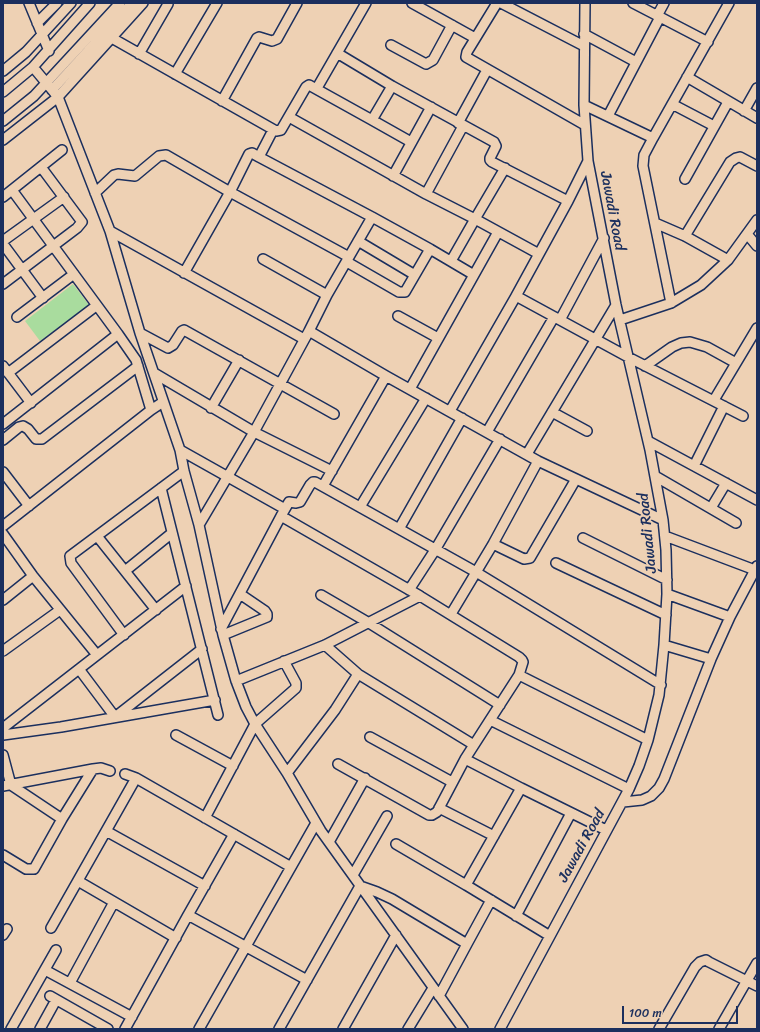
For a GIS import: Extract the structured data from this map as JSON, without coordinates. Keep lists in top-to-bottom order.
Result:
{
  "streets": {
    "street": ["Jawadi Road"]
  },
  "scale_bar": "100 m"
}
